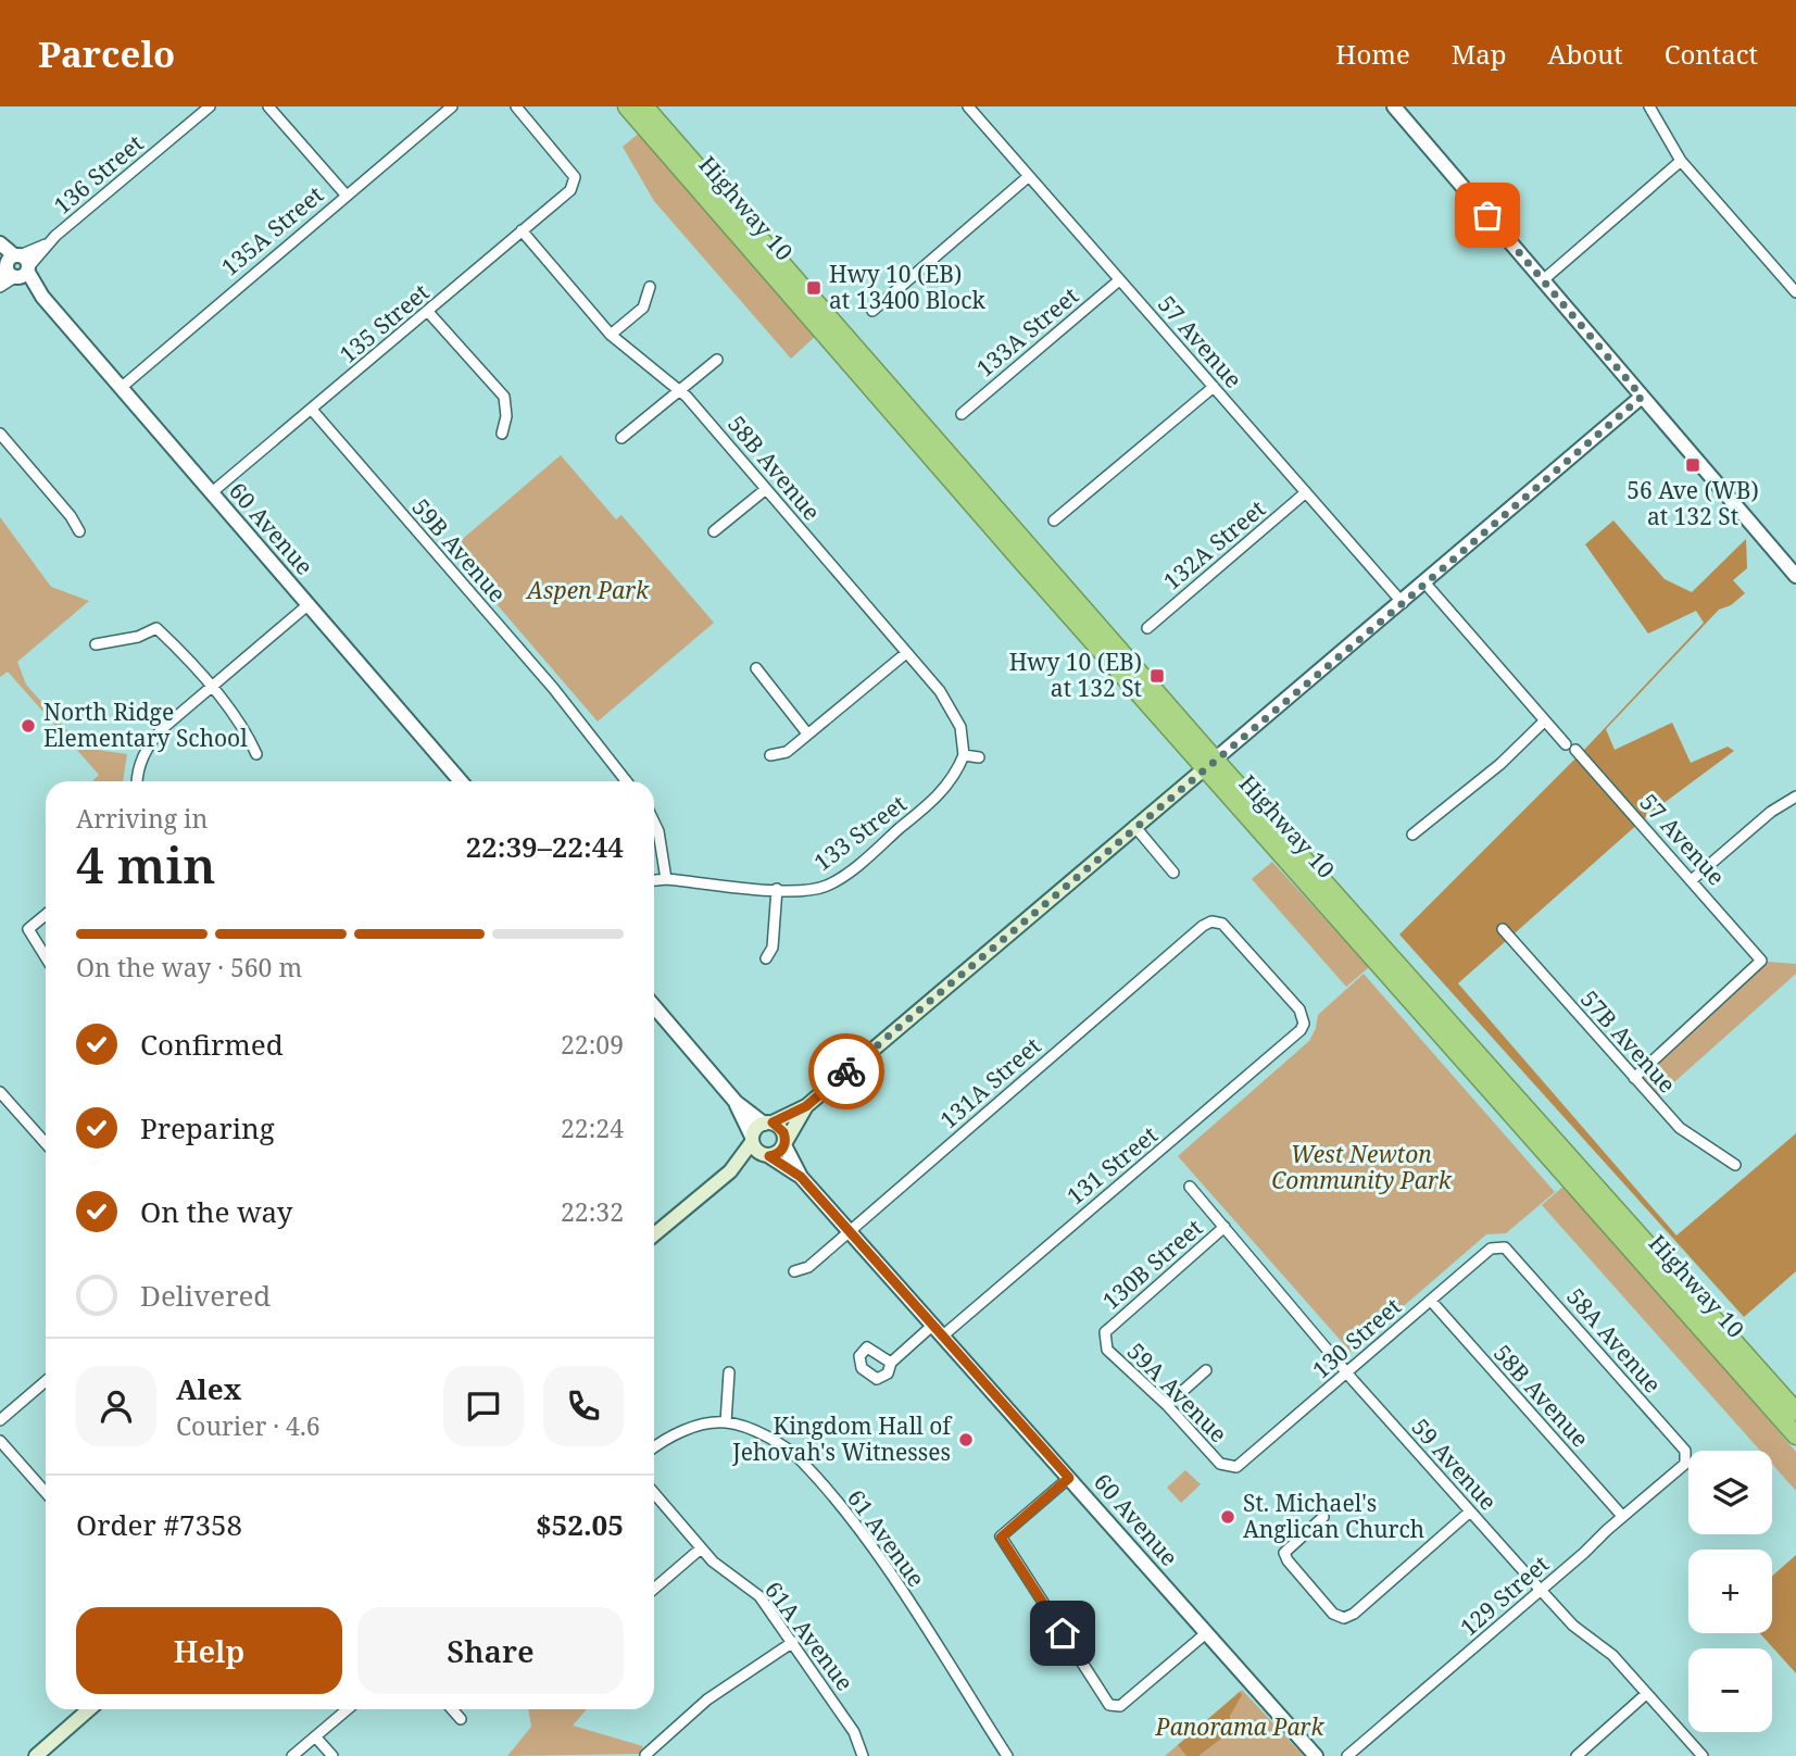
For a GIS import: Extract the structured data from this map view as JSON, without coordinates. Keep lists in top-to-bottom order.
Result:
{
  "streets": {
    "highway": ["Highway 10"],
    "street": [
      "136 Street",
      "135A Street",
      "135 Street",
      "133A Street",
      "57 Avenue",
      "58B Avenue",
      "60 Avenue",
      "132A Street",
      "59B Avenue",
      "133 Street",
      "57B Avenue",
      "131A Street",
      "131 Street",
      "130B Street",
      "130 Street",
      "58A Avenue",
      "59A Avenue",
      "59 Avenue",
      "61 Avenue",
      "129 Street",
      "61A Avenue"
    ]
  },
  "crossings": [
    ["136 Street", "60 Avenue"],
    ["135A Street", "60 Avenue"],
    ["135 Street", "58B Avenue"],
    ["135 Street", "60 Avenue"],
    ["135 Street", "59B Avenue"],
    ["133A Street", "57 Avenue"],
    ["57 Avenue", "132A Street"],
    ["57 Avenue", "57B Avenue"],
    ["58B Avenue", "133 Street"],
    ["58B Avenue", "130 Street"],
    ["58B Avenue", "129 Street"],
    ["60 Avenue", "131A Street"],
    ["60 Avenue", "131 Street"],
    ["131A Street", "131 Street"],
    ["130B Street", "59A Avenue"],
    ["130B Street", "59 Avenue"],
    ["130 Street", "58A Avenue"],
    ["130 Street", "59A Avenue"],
    ["130 Street", "59 Avenue"],
    ["58A Avenue", "129 Street"],
    ["59 Avenue", "129 Street"]
  ],
  "parks": ["Aspen Park", "West Newton Community Park", "Panorama Park"],
  "places": {
    "transit": ["Hwy 10 (EB) at 13400 Block", "56 Ave (WB) at 132 St", "Hwy 10 (EB) at 132 St"],
    "other": ["North Ridge Elementary School", "Kingdom Hall of Jehovah's Witnesses", "St. Michael's Anglican Church"]
  },
  "page": {
    "header": "Parcelo",
    "nav": [
      "Home",
      "Map",
      "About",
      "Contact"
    ],
    "heading": ["4 min", "Arriving in", "22:39–22:44"],
    "panel": [
      "Alex",
      "Courier · 4.6",
      "Order #7358",
      "$52.05"
    ],
    "bar": "On the way · 560 m",
    "list": [
      ["Confirmed", "22:09"],
      ["Preparing", "22:24"],
      ["On the way", "22:32"],
      "Delivered"
    ],
    "map_buttons": ["+", "−"],
    "buttons": ["Help", "Share"]
  }
}
